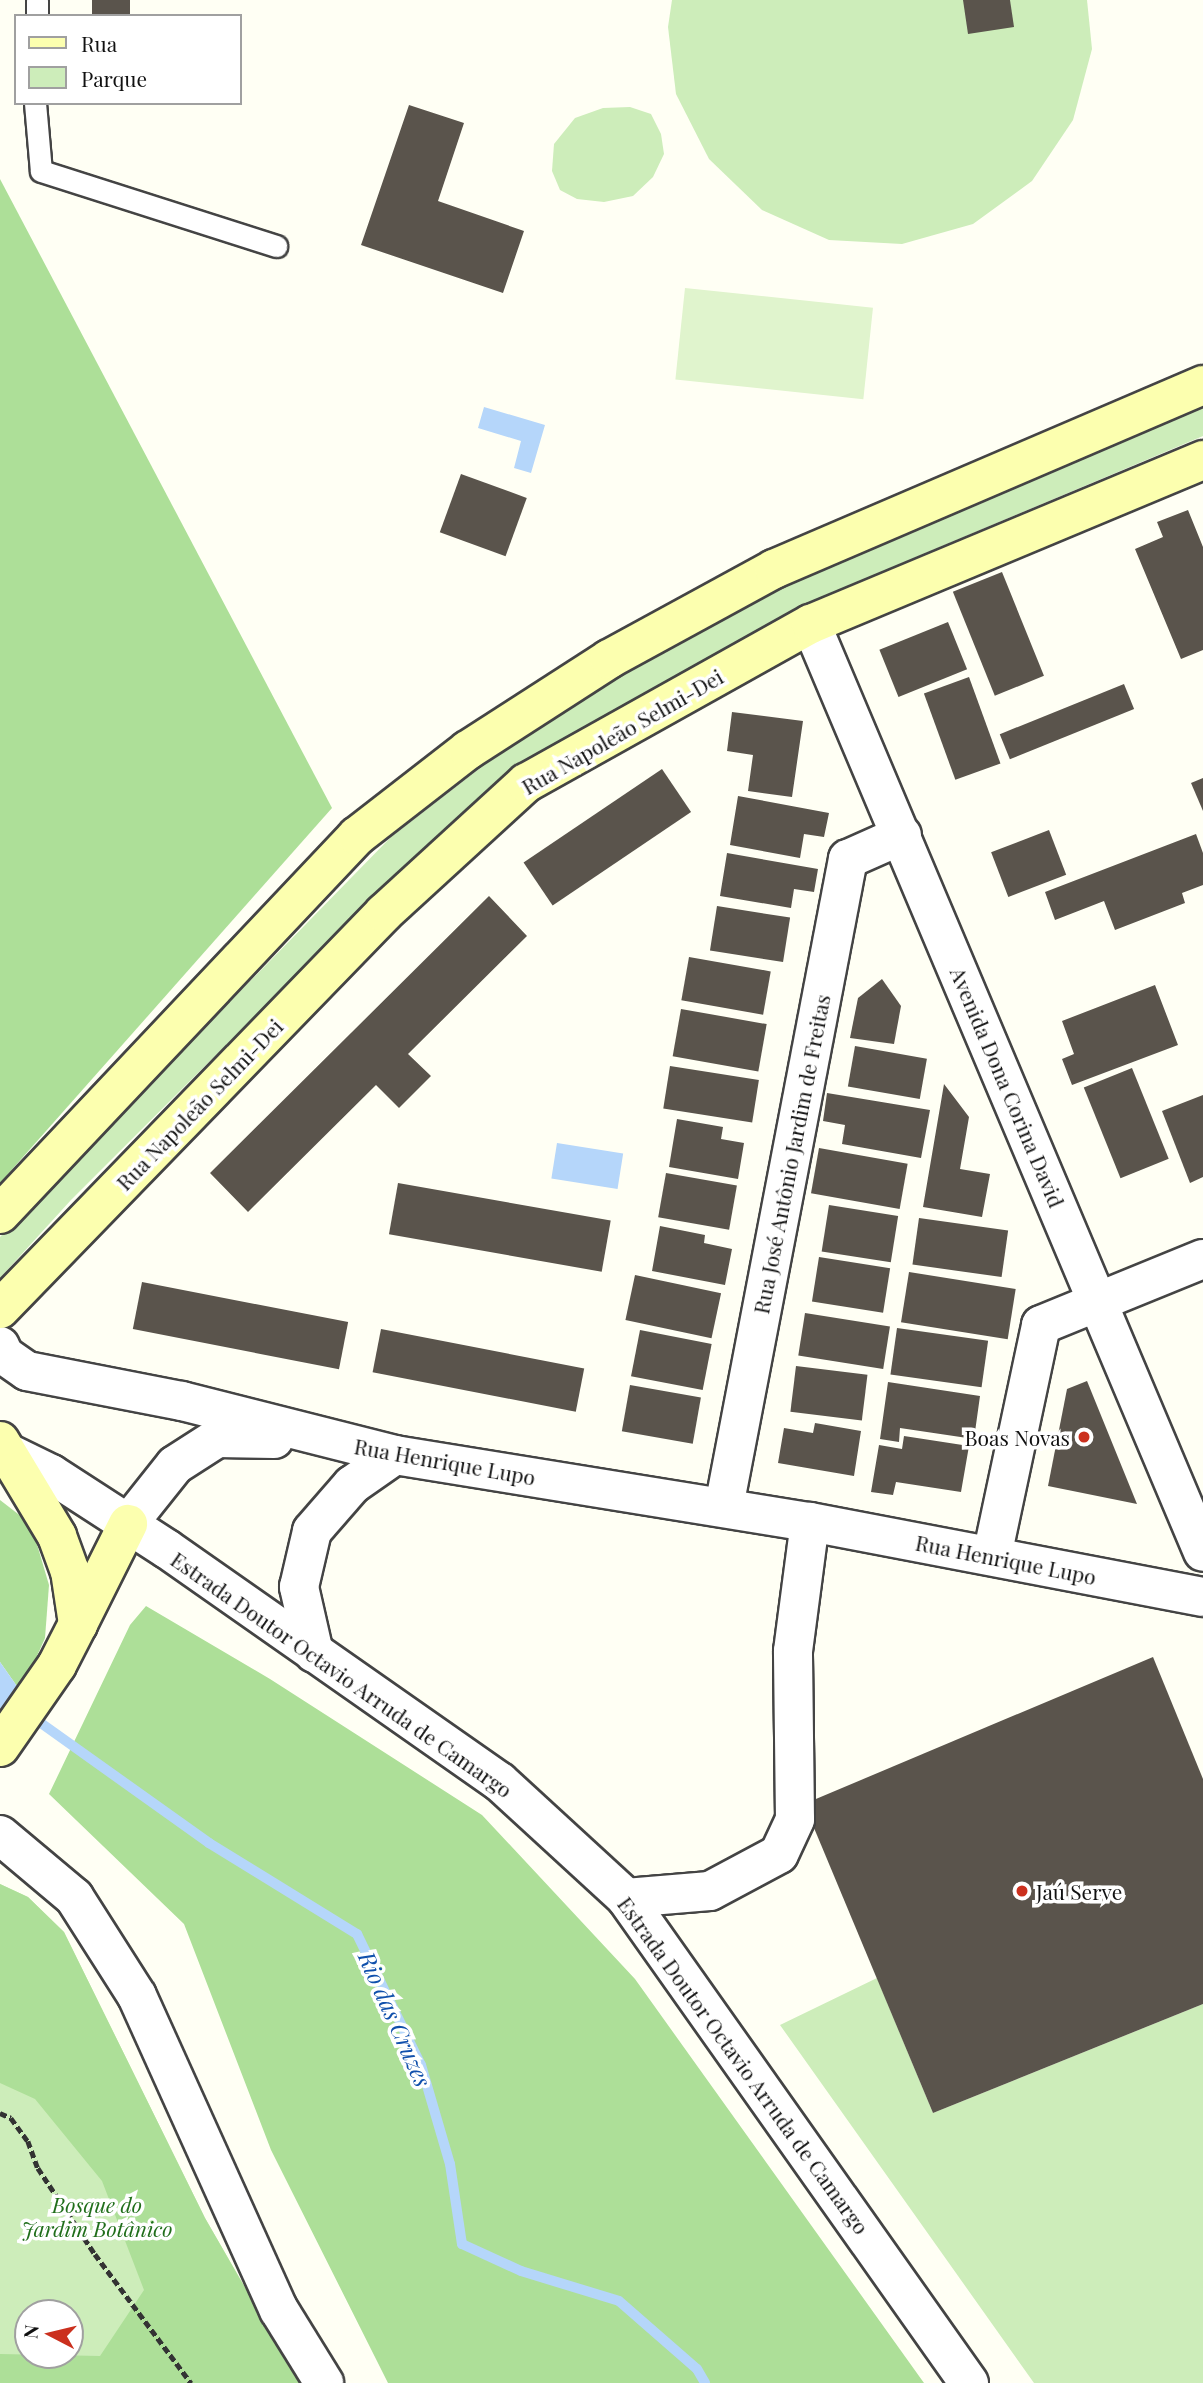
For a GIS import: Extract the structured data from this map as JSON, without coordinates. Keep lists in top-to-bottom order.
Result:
{
  "streets": {
    "main road": ["Rua Napoleão Selmi-Dei"],
    "street": [
      "Avenida Dona Corina David",
      "Rua José Antônio Jardim de Freitas",
      "Rua Henrique Lupo",
      "Estrada Doutor Octavio Arruda de Camargo"
    ]
  },
  "crossings": [
    ["Rua Napoleão Selmi-Dei", "Avenida Dona Corina David"],
    ["Avenida Dona Corina David", "Rua José Antônio Jardim de Freitas"],
    ["Rua José Antônio Jardim de Freitas", "Rua Henrique Lupo"],
    ["Rua Henrique Lupo", "Estrada Doutor Octavio Arruda de Camargo"]
  ],
  "water": ["Rio das Cruzes"],
  "parks": ["Bosque do Jardim Botânico"],
  "places": ["Boas Novas", "Jaú Serve"],
  "legend": ["Rua", "Parque"],
  "north": "left"
}
